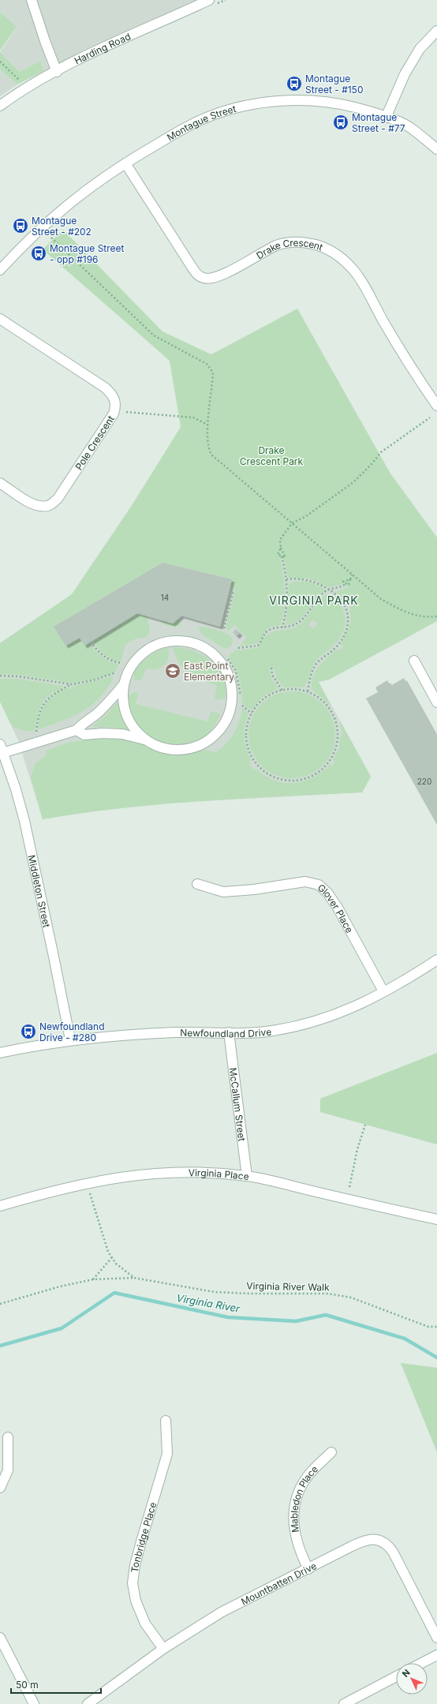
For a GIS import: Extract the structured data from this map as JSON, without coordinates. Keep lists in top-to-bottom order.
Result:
{
  "streets": {
    "street": [
      "Harding Road",
      "Montague Street",
      "Drake Crescent",
      "Pole Crescent",
      "Middleton Street",
      "Glover Place",
      "Newfoundland Drive",
      "McCallum Street",
      "Virginia Place",
      "Mabledon Place",
      "Tonbridge Place",
      "Mountbatten Drive"
    ],
    "path": ["Virginia River Walk"]
  },
  "crossings": [
    ["Montague Street", "Drake Crescent"],
    ["Middleton Street", "Newfoundland Drive"],
    ["Glover Place", "Newfoundland Drive"],
    ["Newfoundland Drive", "McCallum Street"],
    ["McCallum Street", "Virginia Place"],
    ["Mabledon Place", "Mountbatten Drive"],
    ["Tonbridge Place", "Mountbatten Drive"]
  ],
  "districts": ["VIRGINIA PARK"],
  "water": ["Virginia River"],
  "parks": ["Drake Crescent Park"],
  "places": {
    "bus stop": [
      "Montague Street - #150",
      "Montague Street - #77",
      "Montague Street - #202",
      "Montague Street - opp #196",
      "Newfoundland Drive - #280"
    ],
    "school or university": ["East Point Elementary"]
  },
  "house_numbers": ["14", "220"],
  "scale_bar": "50 m",
  "north": "top left"
}
